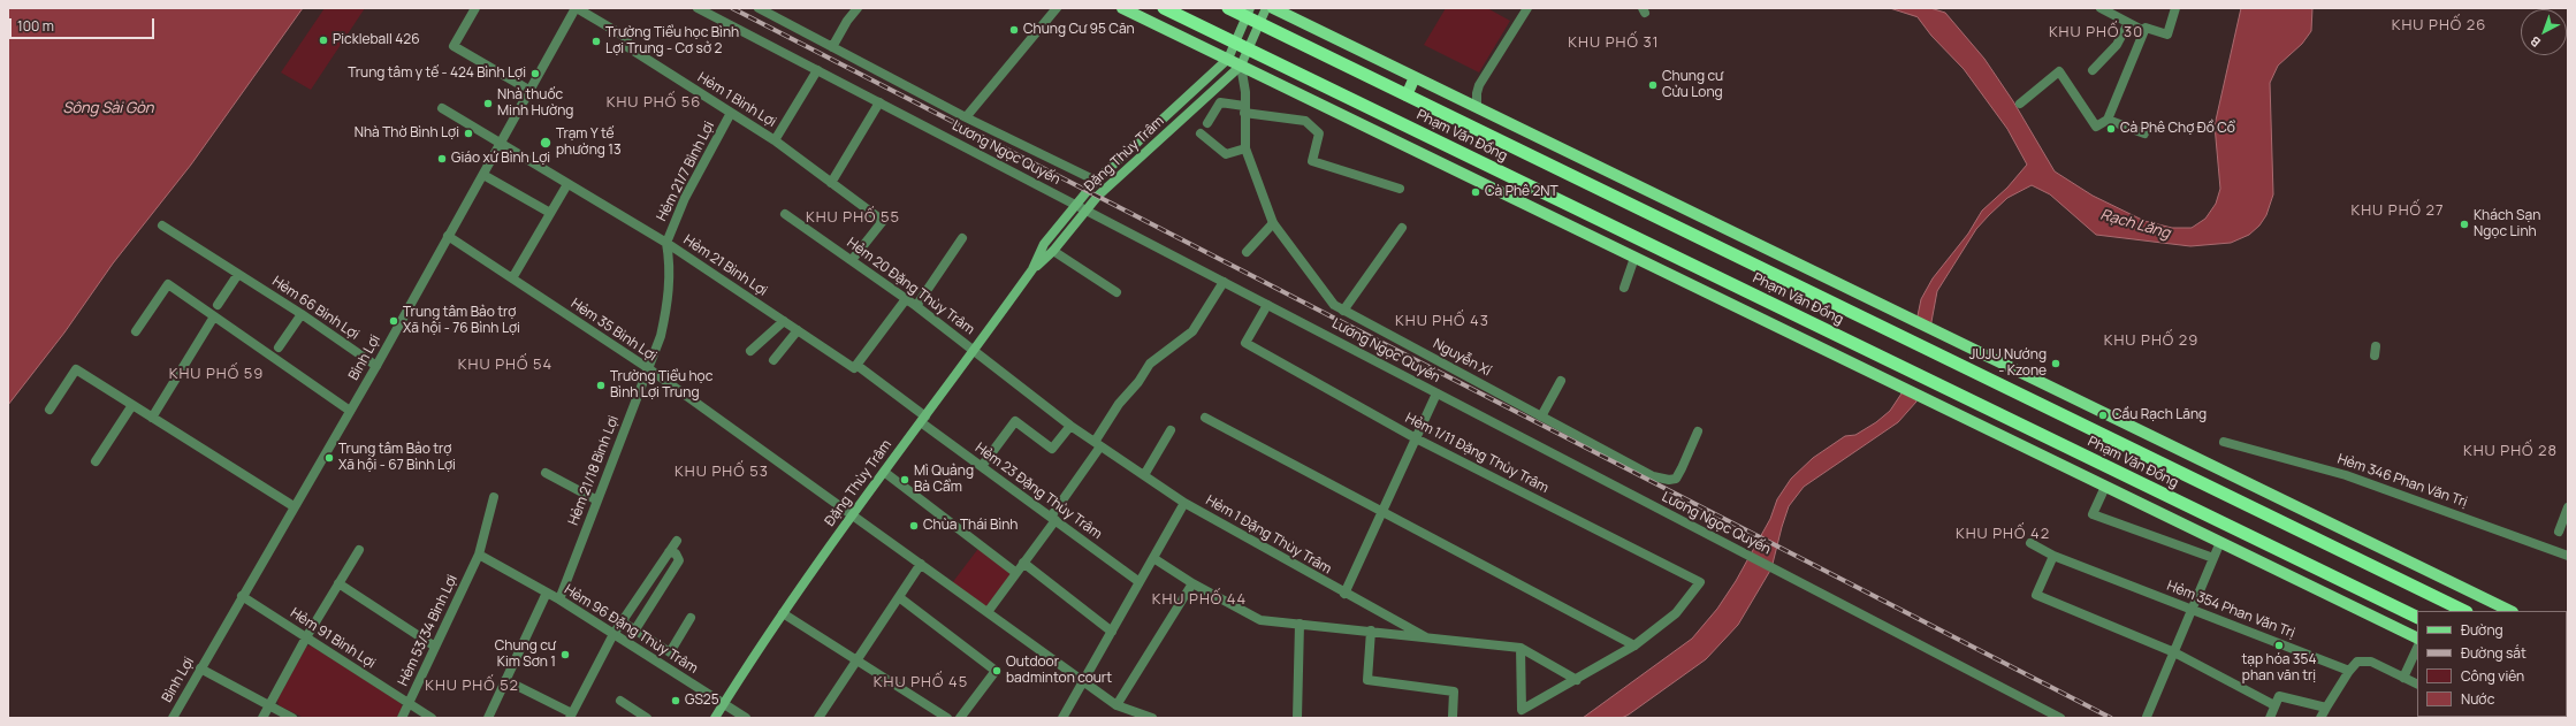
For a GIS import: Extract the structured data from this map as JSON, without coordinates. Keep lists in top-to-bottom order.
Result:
{
  "streets": {
    "highway": ["Phạm Văn Đồng"],
    "main road": ["Đặng Thùy Trâm", "Nguyễn Xí"],
    "street": [
      "Hẻm 1 Bình Lợi",
      "Lương Ngọc Quyến",
      "Hẻm 21/7 Bình Lợi",
      "Hẻm 21 Bình Lợi",
      "Hẻm 20 Đặng Thùy Trâm",
      "Hẻm 66 Bình Lợi",
      "Hẻm 35 Bình Lợi",
      "Bình Lợi",
      "Hẻm 1/11 Đặng Thùy Trâm",
      "Hẻm 21/18 Bình Lợi",
      "Hẻm 346 Phan Văn Trị",
      "Hẻm 23 Đặng Thùy Trâm",
      "Hẻm 1 Đặng Thùy Trâm",
      "Hẻm 354 Phan Văn Trị",
      "Hẻm 96 Đặng Thùy Trâm",
      "Hẻm 53/34 Bình Lợi",
      "Hẻm 91 Bình Lợi"
    ]
  },
  "crossings": [
    ["Hẻm 1 Bình Lợi", "Hẻm 21/7 Bình Lợi"],
    ["Hẻm 1 Bình Lợi", "Hẻm 20 Đặng Thùy Trâm"],
    ["Hẻm 1 Bình Lợi", "Bình Lợi"],
    ["Phạm Văn Đồng", "Nguyễn Xí"],
    ["Lương Ngọc Quyến", "Đặng Thùy Trâm"],
    ["Lương Ngọc Quyến", "Hẻm 1/11 Đặng Thùy Trâm"],
    ["Đặng Thùy Trâm", "Hẻm 21 Bình Lợi"],
    ["Đặng Thùy Trâm", "Hẻm 20 Đặng Thùy Trâm"],
    ["Đặng Thùy Trâm", "Hẻm 35 Bình Lợi"],
    ["Đặng Thùy Trâm", "Nguyễn Xí"],
    ["Đặng Thùy Trâm", "Hẻm 23 Đặng Thùy Trâm"],
    ["Đặng Thùy Trâm", "Hẻm 1 Đặng Thùy Trâm"],
    ["Đặng Thùy Trâm", "Hẻm 96 Đặng Thùy Trâm"],
    ["Hẻm 21/7 Bình Lợi", "Hẻm 21 Bình Lợi"],
    ["Hẻm 21/7 Bình Lợi", "Hẻm 21/18 Bình Lợi"],
    ["Hẻm 21 Bình Lợi", "Bình Lợi"],
    ["Hẻm 21 Bình Lợi", "Hẻm 21/18 Bình Lợi"],
    ["Hẻm 21 Bình Lợi", "Hẻm 23 Đặng Thùy Trâm"],
    ["Hẻm 20 Đặng Thùy Trâm", "Hẻm 1 Đặng Thùy Trâm"],
    ["Hẻm 66 Bình Lợi", "Bình Lợi"],
    ["Hẻm 35 Bình Lợi", "Bình Lợi"],
    ["Hẻm 35 Bình Lợi", "Hẻm 21/18 Bình Lợi"],
    ["Bình Lợi", "Hẻm 91 Bình Lợi"],
    ["Hẻm 21/18 Bình Lợi", "Hẻm 96 Đặng Thùy Trâm"],
    ["Hẻm 53/34 Bình Lợi", "Hẻm 91 Bình Lợi"]
  ],
  "districts": [
    "KHU PHỐ 26",
    "KHU PHỐ 30",
    "KHU PHỐ 31",
    "KHU PHỐ 56",
    "KHU PHỐ 27",
    "KHU PHỐ 55",
    "KHU PHỐ 43",
    "KHU PHỐ 29",
    "KHU PHỐ 54",
    "KHU PHỐ 59",
    "KHU PHỐ 28",
    "KHU PHỐ 53",
    "KHU PHỐ 42",
    "KHU PHỐ 44",
    "KHU PHỐ 45",
    "KHU PHỐ 52"
  ],
  "water": ["Sông Sài Gòn", "Rạch Lăng"],
  "places": [
    "Chung Cư 95 Căn",
    "Pickleball 426",
    "Trường Tiểu học Bình Lợi Trung - Cơ sở 2",
    "Trung tâm y tế - 424 Bình Lợi",
    "Chung cư Cửu Long",
    "Nhà thuốc Minh Hường",
    "Cà Phê Chợ Đồ Cổ",
    "Nhà Thờ Bình Lợi",
    "Trạm Y tế phường 13",
    "Giáo xứ Bình Lợi",
    "Cà Phê 2NT",
    "Khách Sạn Ngọc Linh",
    "Trung tâm Bảo trợ Xã hội - 76 Bình Lợi",
    "JUJU Nướng - Kzone",
    "Trường Tiểu học Bình Lợi Trung",
    "Cầu Rạch Lăng",
    "Trung tâm Bảo trợ Xã hội - 67 Bình Lợi",
    "Mì Quảng Bà Cẩm",
    "Chùa Thái Bình",
    "tạp hóa 354 phan văn trị",
    "Chung cư Kim Sơn 1",
    "Outdoor badminton court",
    "GS25"
  ],
  "legend": [
    "Đường",
    "Đường sắt",
    "Công viên",
    "Nước"
  ],
  "scale_bar": "100 m",
  "north": "bottom left"
}
